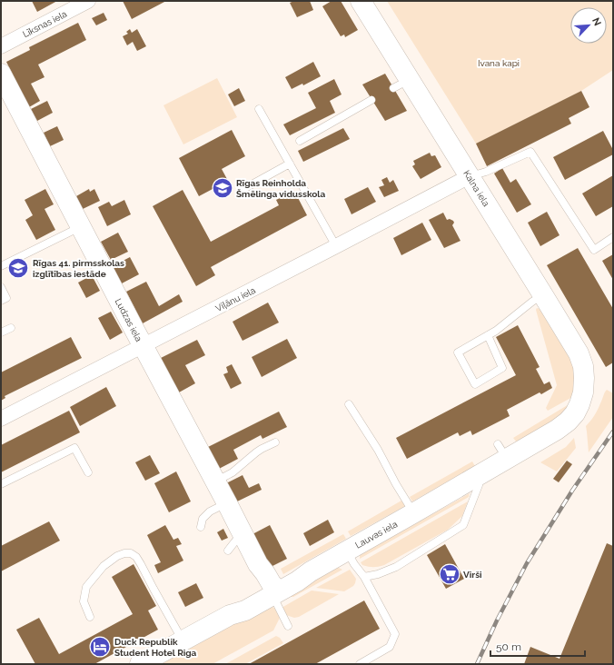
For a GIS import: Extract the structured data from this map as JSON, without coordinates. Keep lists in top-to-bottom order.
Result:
{
  "streets": {
    "street": [
      "Līksnas iela",
      "Kalna iela",
      "Viļānu iela",
      "Ludzas iela",
      "Lauvas iela"
    ]
  },
  "crossings": [
    ["Kalna iela", "Viļānu iela"],
    ["Kalna iela", "Lauvas iela"],
    ["Viļānu iela", "Ludzas iela"],
    ["Ludzas iela", "Lauvas iela"]
  ],
  "parks": ["Ivana kapi"],
  "places": {
    "school or university": ["Rīgas Reinholda Šmēlinga vidusskola", "Rīgas 41. pirmsskolas izglītības iestāde"],
    "supermarket": ["Virši"],
    "hotel": ["Duck Republik Student Hotel Riga"]
  },
  "scale_bar": "50 m",
  "north": "top right"
}
